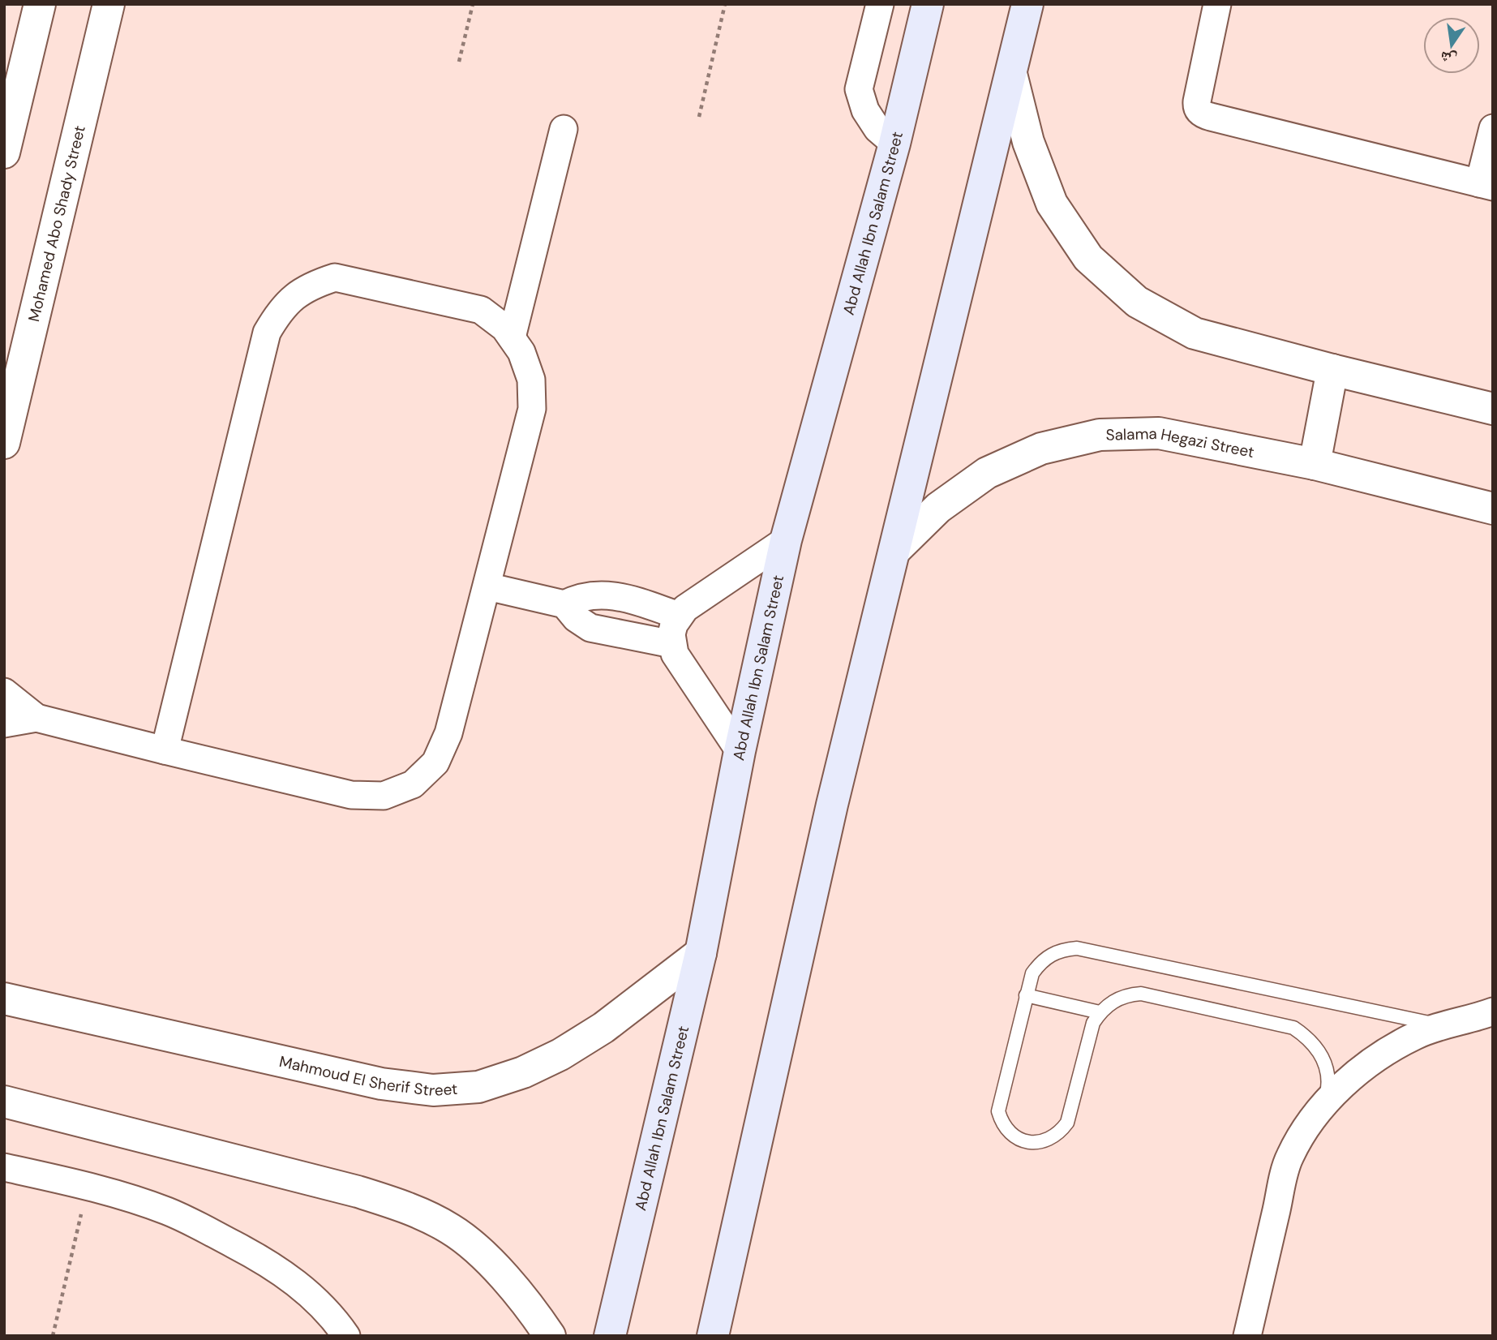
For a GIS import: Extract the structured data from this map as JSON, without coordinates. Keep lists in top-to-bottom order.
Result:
{
  "streets": {
    "main road": ["Abd Allah Ibn Salam Street"],
    "street": ["Mohamed Abo Shady Street", "Salama Hegazi Street", "Mahmoud El Sherif Street"]
  },
  "crossings": [
    ["Abd Allah Ibn Salam Street", "Mahmoud El Sherif Street"]
  ],
  "north": "bottom"
}
